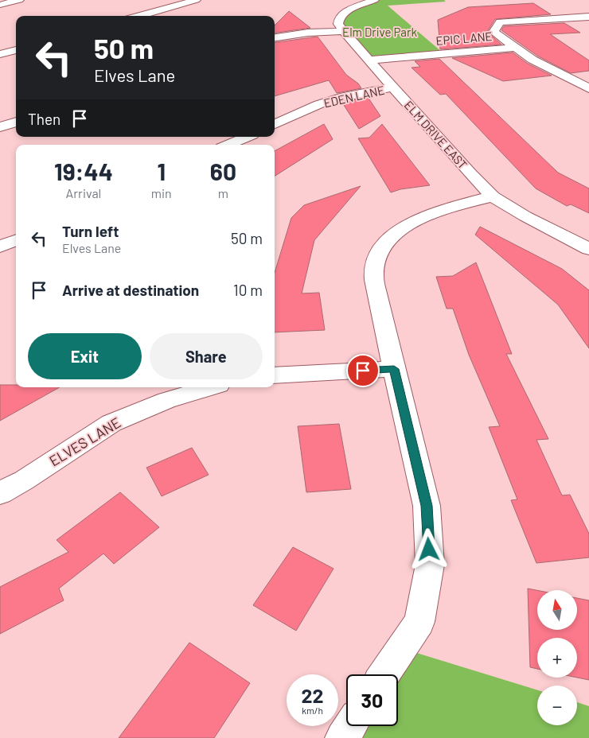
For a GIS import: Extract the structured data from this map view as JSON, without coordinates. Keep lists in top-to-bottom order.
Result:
{
  "streets": {
    "street": [
      "EPIC LANE",
      "EDEN LANE",
      "ELM DRIVE EAST",
      "ELVES LANE"
    ]
  },
  "crossings": [
    ["EPIC LANE", "ELM DRIVE EAST"],
    ["EDEN LANE", "ELM DRIVE EAST"]
  ],
  "parks": ["Elm Drive Park"],
  "north": "top",
  "page": {
    "turn": ["50 m", "Elves Lane"],
    "then": "Then",
    "eta": [
      "19:44",
      "Arrival",
      "1",
      "min",
      "60",
      "m"
    ],
    "list": [
      {
        "name": "Turn left",
        "note": "Elves Lane",
        "value": "50 m"
      },
      {
        "name": "Arrive at destination",
        "value": "10 m"
      }
    ],
    "buttons": ["Exit", "Share"],
    "map_buttons": ["+", "−"],
    "speed": "22 km/h",
    "limit": "30"
  }
}
